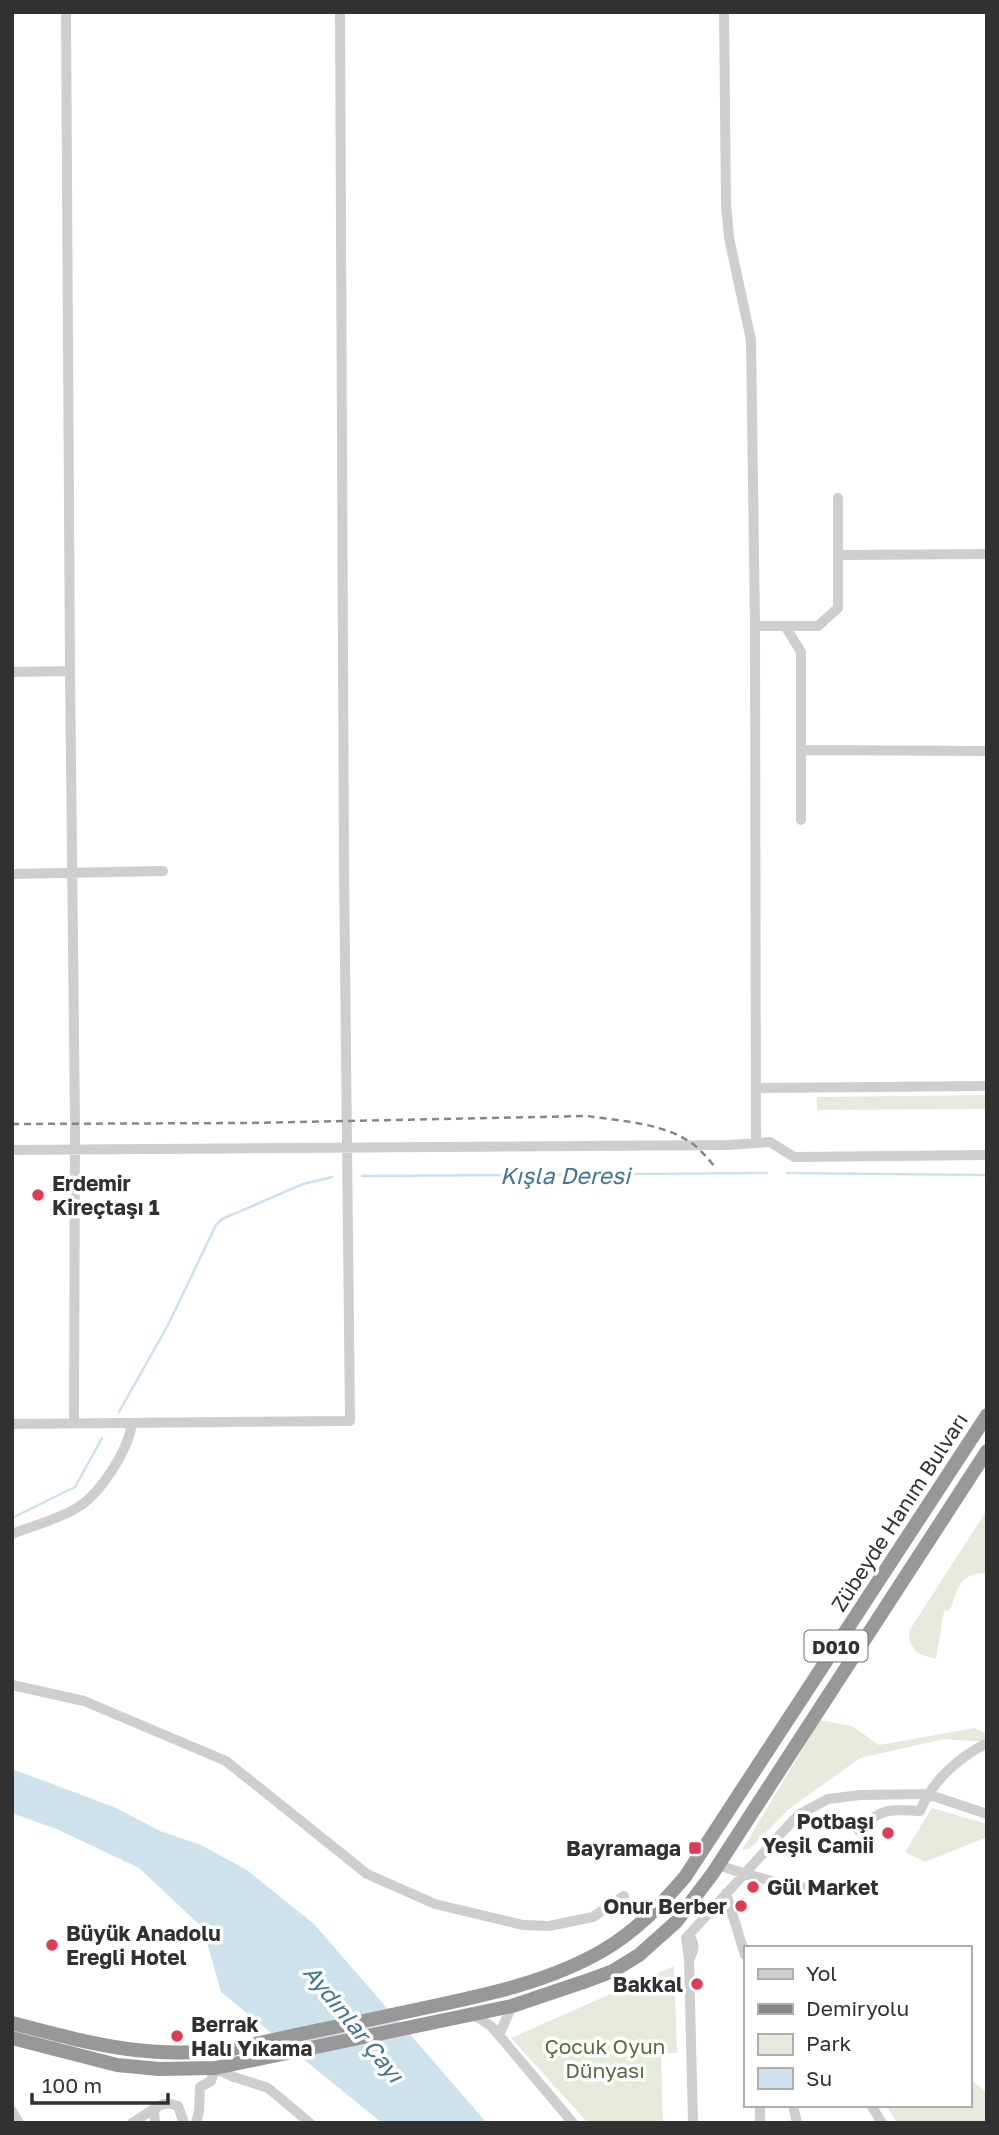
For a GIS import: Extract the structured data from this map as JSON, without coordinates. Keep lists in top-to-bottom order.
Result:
{
  "streets": {
    "highway": ["Zübeyde Hanım Bulvarı", "D010"]
  },
  "crossings": [
    ["Zübeyde Hanım Bulvarı", "D010"]
  ],
  "water": ["Kışla Deresi", "Aydınlar Çayı"],
  "parks": ["Çocuk Oyun Dünyası"],
  "places": {
    "other": [
      "Erdemir Kireçtaşı 1",
      "Potbaşı Yeşil Camii",
      "Gül Market",
      "Onur Berber",
      "Büyük Anadolu Ereğli Hotel",
      "Bakkal",
      "Berrak Halı Yıkama"
    ],
    "transit": ["Bayramağa"]
  },
  "legend": [
    "Yol",
    "Demiryolu",
    "Park",
    "Su"
  ],
  "scale_bar": "100 m"
}
